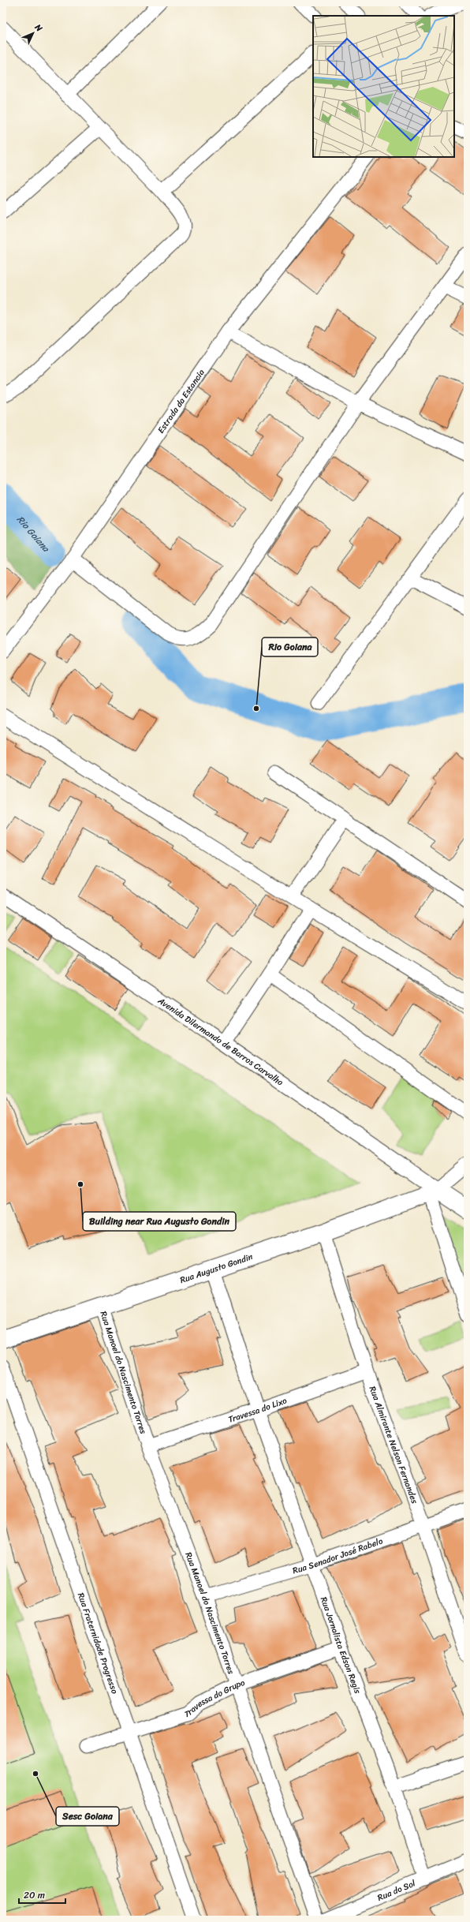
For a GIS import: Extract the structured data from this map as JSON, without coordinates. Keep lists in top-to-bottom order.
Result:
{
  "streets": {
    "street": [
      "Estrada da Estancia",
      "Avenida Dilermando de Barros Carvalho",
      "Rua Augusto Gondin",
      "Rua Manoel do Nascimento Torres",
      "Travessa do Lixo",
      "Rua Almirante Nelson Fernandes",
      "Rua Senador José Rabelo",
      "Rua Fraternidade Progresso",
      "Rua Jornalista Edson Regis",
      "Travessa do Grupo",
      "Rua do Sol"
    ]
  },
  "crossings": [
    ["Avenida Dilermando de Barros Carvalho", "Rua Augusto Gondin"],
    ["Rua Augusto Gondin", "Rua Manoel do Nascimento Torres"],
    ["Rua Augusto Gondin", "Rua Almirante Nelson Fernandes"],
    ["Rua Augusto Gondin", "Rua Jornalista Edson Regis"],
    ["Rua Manoel do Nascimento Torres", "Travessa do Lixo"],
    ["Rua Manoel do Nascimento Torres", "Rua Senador José Rabelo"],
    ["Rua Manoel do Nascimento Torres", "Travessa do Grupo"],
    ["Travessa do Lixo", "Rua Almirante Nelson Fernandes"],
    ["Travessa do Lixo", "Rua Jornalista Edson Regis"],
    ["Rua Almirante Nelson Fernandes", "Rua Senador José Rabelo"],
    ["Rua Senador José Rabelo", "Rua Jornalista Edson Regis"],
    ["Rua Fraternidade Progresso", "Travessa do Grupo"],
    ["Rua Jornalista Edson Regis", "Travessa do Grupo"],
    ["Rua Jornalista Edson Regis", "Rua do Sol"]
  ],
  "water": ["Rio Goiana"],
  "places": ["Rio Goiana", "Building near Rua Augusto Gondin", "Sesc Goiana"],
  "scale_bar": "20 m",
  "north": "top right"
}
